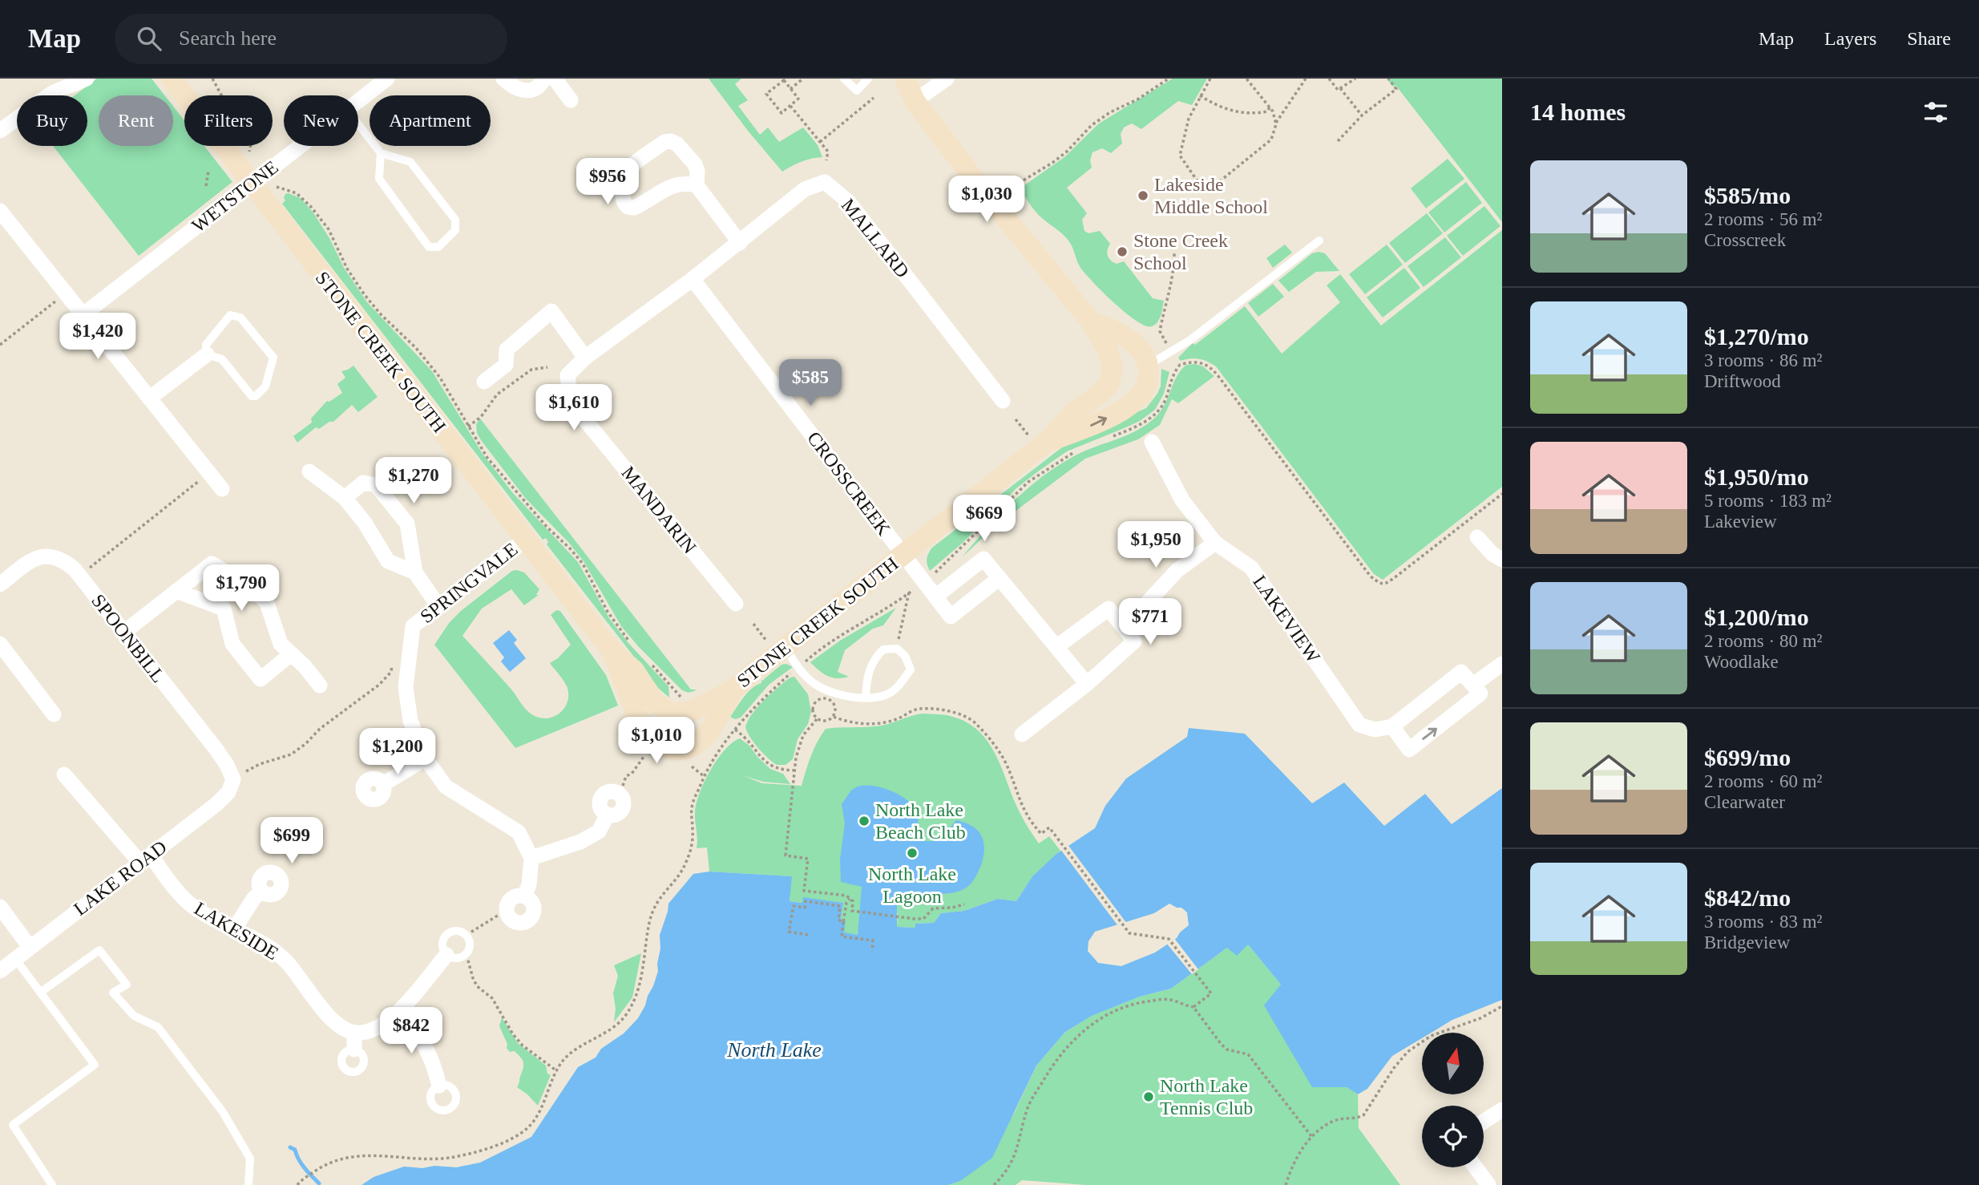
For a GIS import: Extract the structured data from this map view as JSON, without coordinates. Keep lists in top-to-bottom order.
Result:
{
  "streets": {
    "street": [
      "WETSTONE",
      "MALLARD",
      "STONE CREEK SOUTH",
      "CROSSCREEK",
      "MANDARIN",
      "SPRINGVALE",
      "LAKEVIEW",
      "SPOONBILL",
      "LAKE ROAD",
      "LAKESIDE"
    ]
  },
  "crossings": [
    ["WETSTONE", "STONE CREEK SOUTH"],
    ["MALLARD", "CROSSCREEK"],
    ["MALLARD", "MANDARIN"],
    ["STONE CREEK SOUTH", "CROSSCREEK"],
    ["STONE CREEK SOUTH", "SPRINGVALE"],
    ["CROSSCREEK", "MANDARIN"],
    ["SPOONBILL", "LAKE ROAD"],
    ["LAKE ROAD", "LAKESIDE"]
  ],
  "water": ["North Lake"],
  "places": [
    "Lakeside Middle School",
    "Stone Creek School",
    "North Lake Beach Club",
    "North Lake Lagoon",
    "North Lake Tennis Club"
  ],
  "north": "top",
  "page": {
    "header": "Map",
    "search": "Search here",
    "nav": ["Map", "Layers", "Share"],
    "heading": "14 homes",
    "chip": [
      "Buy",
      "Rent",
      "Filters",
      "New",
      "Apartment"
    ],
    "list": [
      {
        "name": "$585/mo",
        "note": "2 rooms · 56 m² · Crosscreek"
      },
      {
        "name": "$1,270/mo",
        "note": "3 rooms · 86 m² · Driftwood"
      },
      {
        "name": "$1,950/mo",
        "note": "5 rooms · 183 m² · Lakeview"
      },
      {
        "name": "$1,200/mo",
        "note": "2 rooms · 80 m² · Woodlake"
      },
      {
        "name": "$699/mo",
        "note": "2 rooms · 60 m² · Clearwater"
      },
      {
        "name": "$842/mo",
        "note": "3 rooms · 83 m² · Bridgeview"
      }
    ],
    "price": [
      "$956",
      "$1,030",
      "$1,420",
      "$585",
      "$1,610",
      "$1,270",
      "$669",
      "$1,950",
      "$1,790",
      "$771",
      "$1,010",
      "$1,200",
      "$699",
      "$842"
    ]
  }
}
